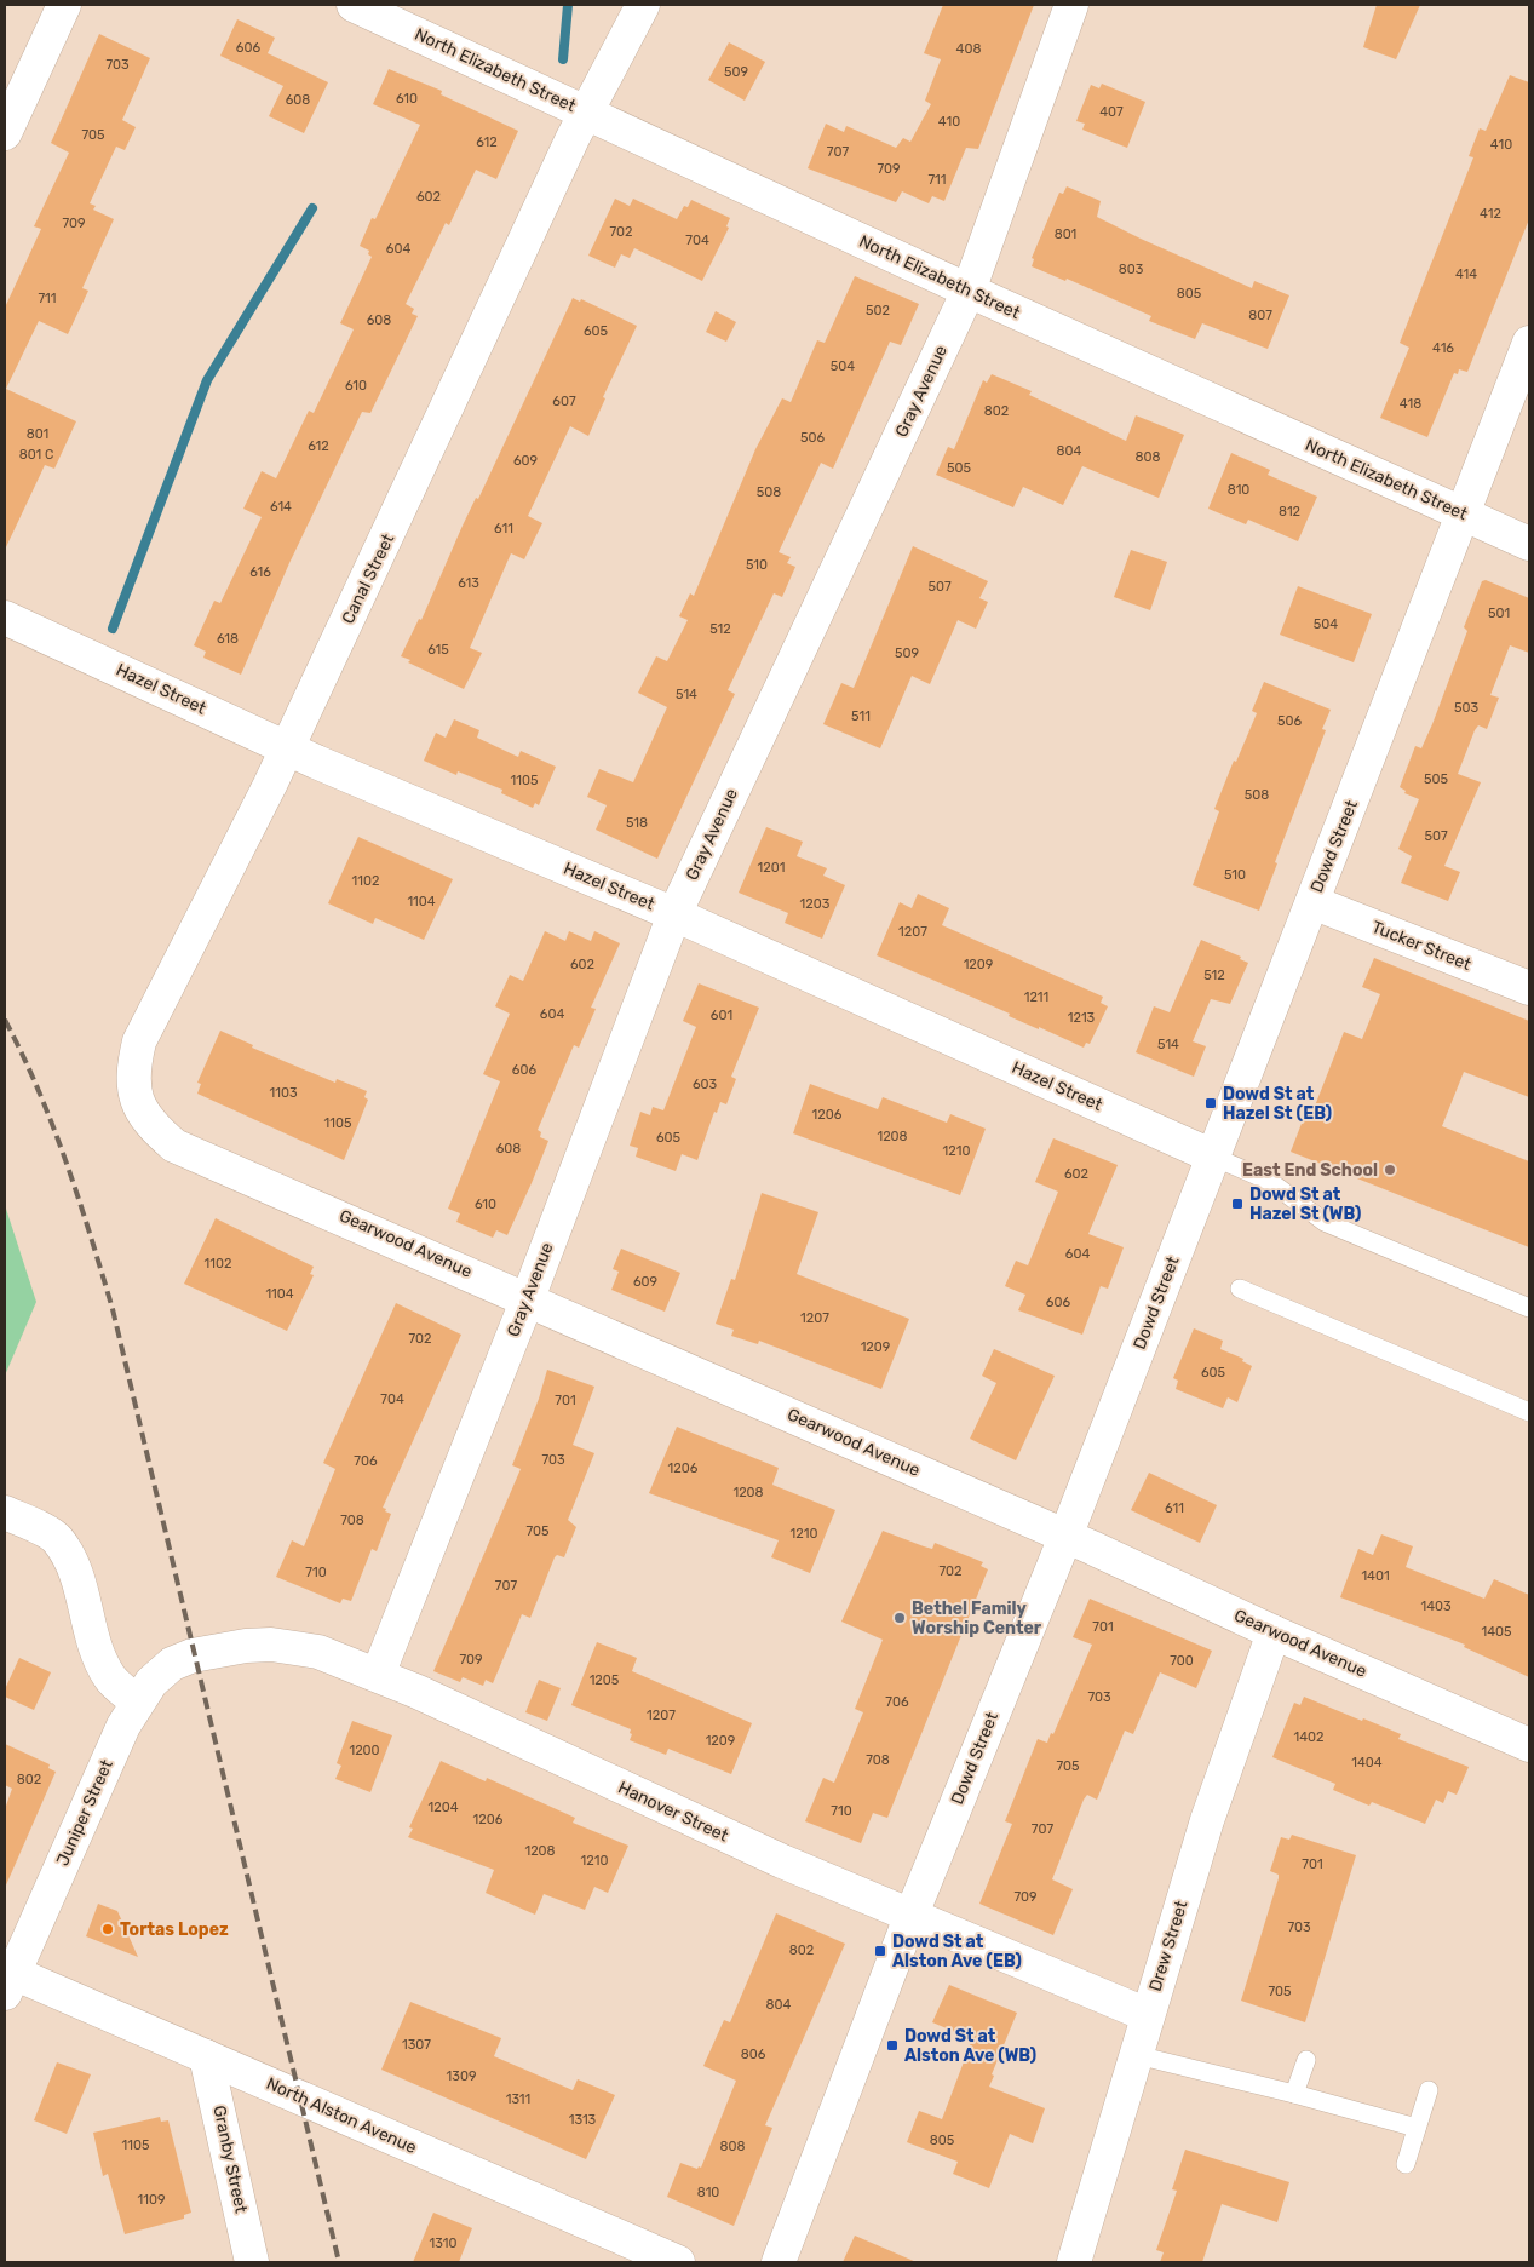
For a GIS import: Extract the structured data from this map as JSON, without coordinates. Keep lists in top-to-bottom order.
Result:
{
  "streets": {
    "street": [
      "North Elizabeth Street",
      "Gray Avenue",
      "Canal Street",
      "Hazel Street",
      "Dowd Street",
      "Tucker Street",
      "Gearwood Avenue",
      "Hanover Street",
      "Juniper Street",
      "Drew Street",
      "North Alston Avenue",
      "Granby Street"
    ]
  },
  "crossings": [
    ["North Elizabeth Street", "Gray Avenue"],
    ["North Elizabeth Street", "Canal Street"],
    ["North Elizabeth Street", "Dowd Street"],
    ["Gray Avenue", "Hazel Street"],
    ["Gray Avenue", "Gearwood Avenue"],
    ["Gray Avenue", "Hanover Street"],
    ["Canal Street", "Hazel Street"],
    ["Canal Street", "Gearwood Avenue"],
    ["Hazel Street", "Dowd Street"],
    ["Dowd Street", "Tucker Street"],
    ["Dowd Street", "Gearwood Avenue"],
    ["Dowd Street", "Hanover Street"],
    ["Gearwood Avenue", "Drew Street"],
    ["Hanover Street", "Juniper Street"],
    ["Hanover Street", "Drew Street"],
    ["Juniper Street", "North Alston Avenue"],
    ["North Alston Avenue", "Granby Street"]
  ],
  "places": {
    "transit": [
      "Dowd St at Hazel St (EB)",
      "Dowd St at Hazel St (WB)",
      "Dowd St at Alston Ave (EB)",
      "Dowd St at Alston Ave (WB)"
    ],
    "other": ["East End School", "Bethel Family Worship Center", "Tortas Lopez"]
  },
  "house_numbers": [
    "606",
    "408",
    "703",
    "509",
    "610",
    "608",
    "407",
    "410",
    "705",
    "612",
    "410",
    "707",
    "709",
    "711",
    "602",
    "412",
    "709",
    "702",
    "801",
    "704",
    "604",
    "803",
    "414",
    "805",
    "711",
    "502",
    "807",
    "608",
    "605",
    "416",
    "504",
    "610",
    "607",
    "418",
    "802",
    "801",
    "506",
    "612",
    "804",
    "801 C",
    "808",
    "609",
    "505",
    "810",
    "508",
    "614",
    "812",
    "611",
    "510",
    "616",
    "613",
    "507",
    "501",
    "504",
    "512",
    "618",
    "615",
    "509",
    "514",
    "503",
    "511",
    "506",
    "505",
    "1105",
    "508",
    "518",
    "507",
    "1201",
    "510",
    "1102",
    "1104",
    "1203",
    "1207",
    "602",
    "1209",
    "512",
    "1211",
    "604",
    "601",
    "1213",
    "514",
    "606",
    "603",
    "1103",
    "1206",
    "1105",
    "1208",
    "605",
    "608",
    "1210",
    "602",
    "610",
    "604",
    "1102",
    "609",
    "1104",
    "606",
    "1207",
    "702",
    "1209",
    "605",
    "704",
    "701",
    "703",
    "706",
    "1206",
    "1208",
    "611",
    "708",
    "705",
    "1210",
    "702",
    "710",
    "1401",
    "707",
    "1403",
    "701",
    "1405",
    "709",
    "700",
    "1205",
    "703",
    "706",
    "1207",
    "1402",
    "1209",
    "1200",
    "708",
    "1404",
    "705",
    "802",
    "1204",
    "710",
    "1206",
    "707",
    "1208",
    "1210",
    "701",
    "709",
    "703",
    "802",
    "705",
    "804",
    "1307",
    "806",
    "1309",
    "1311",
    "1313",
    "805",
    "1105",
    "808",
    "810",
    "1109",
    "1310"
  ]
}
